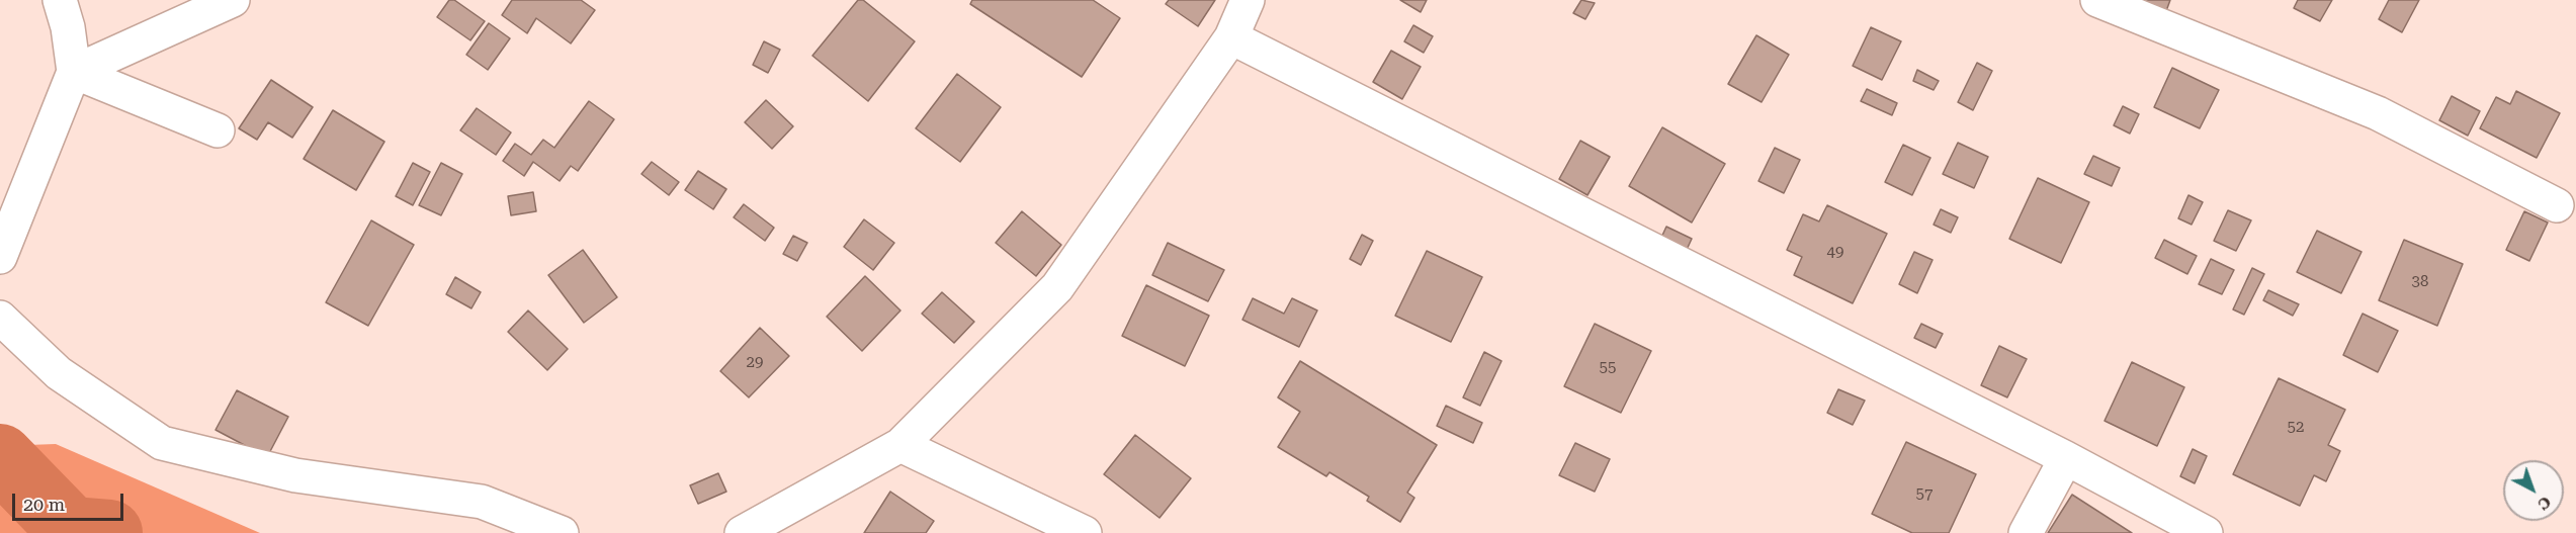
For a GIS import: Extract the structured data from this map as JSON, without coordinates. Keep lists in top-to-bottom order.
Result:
{
  "house_numbers": [
    "49",
    "38",
    "29",
    "55",
    "52",
    "57"
  ],
  "scale_bar": "20 m",
  "north": "bottom right"
}
